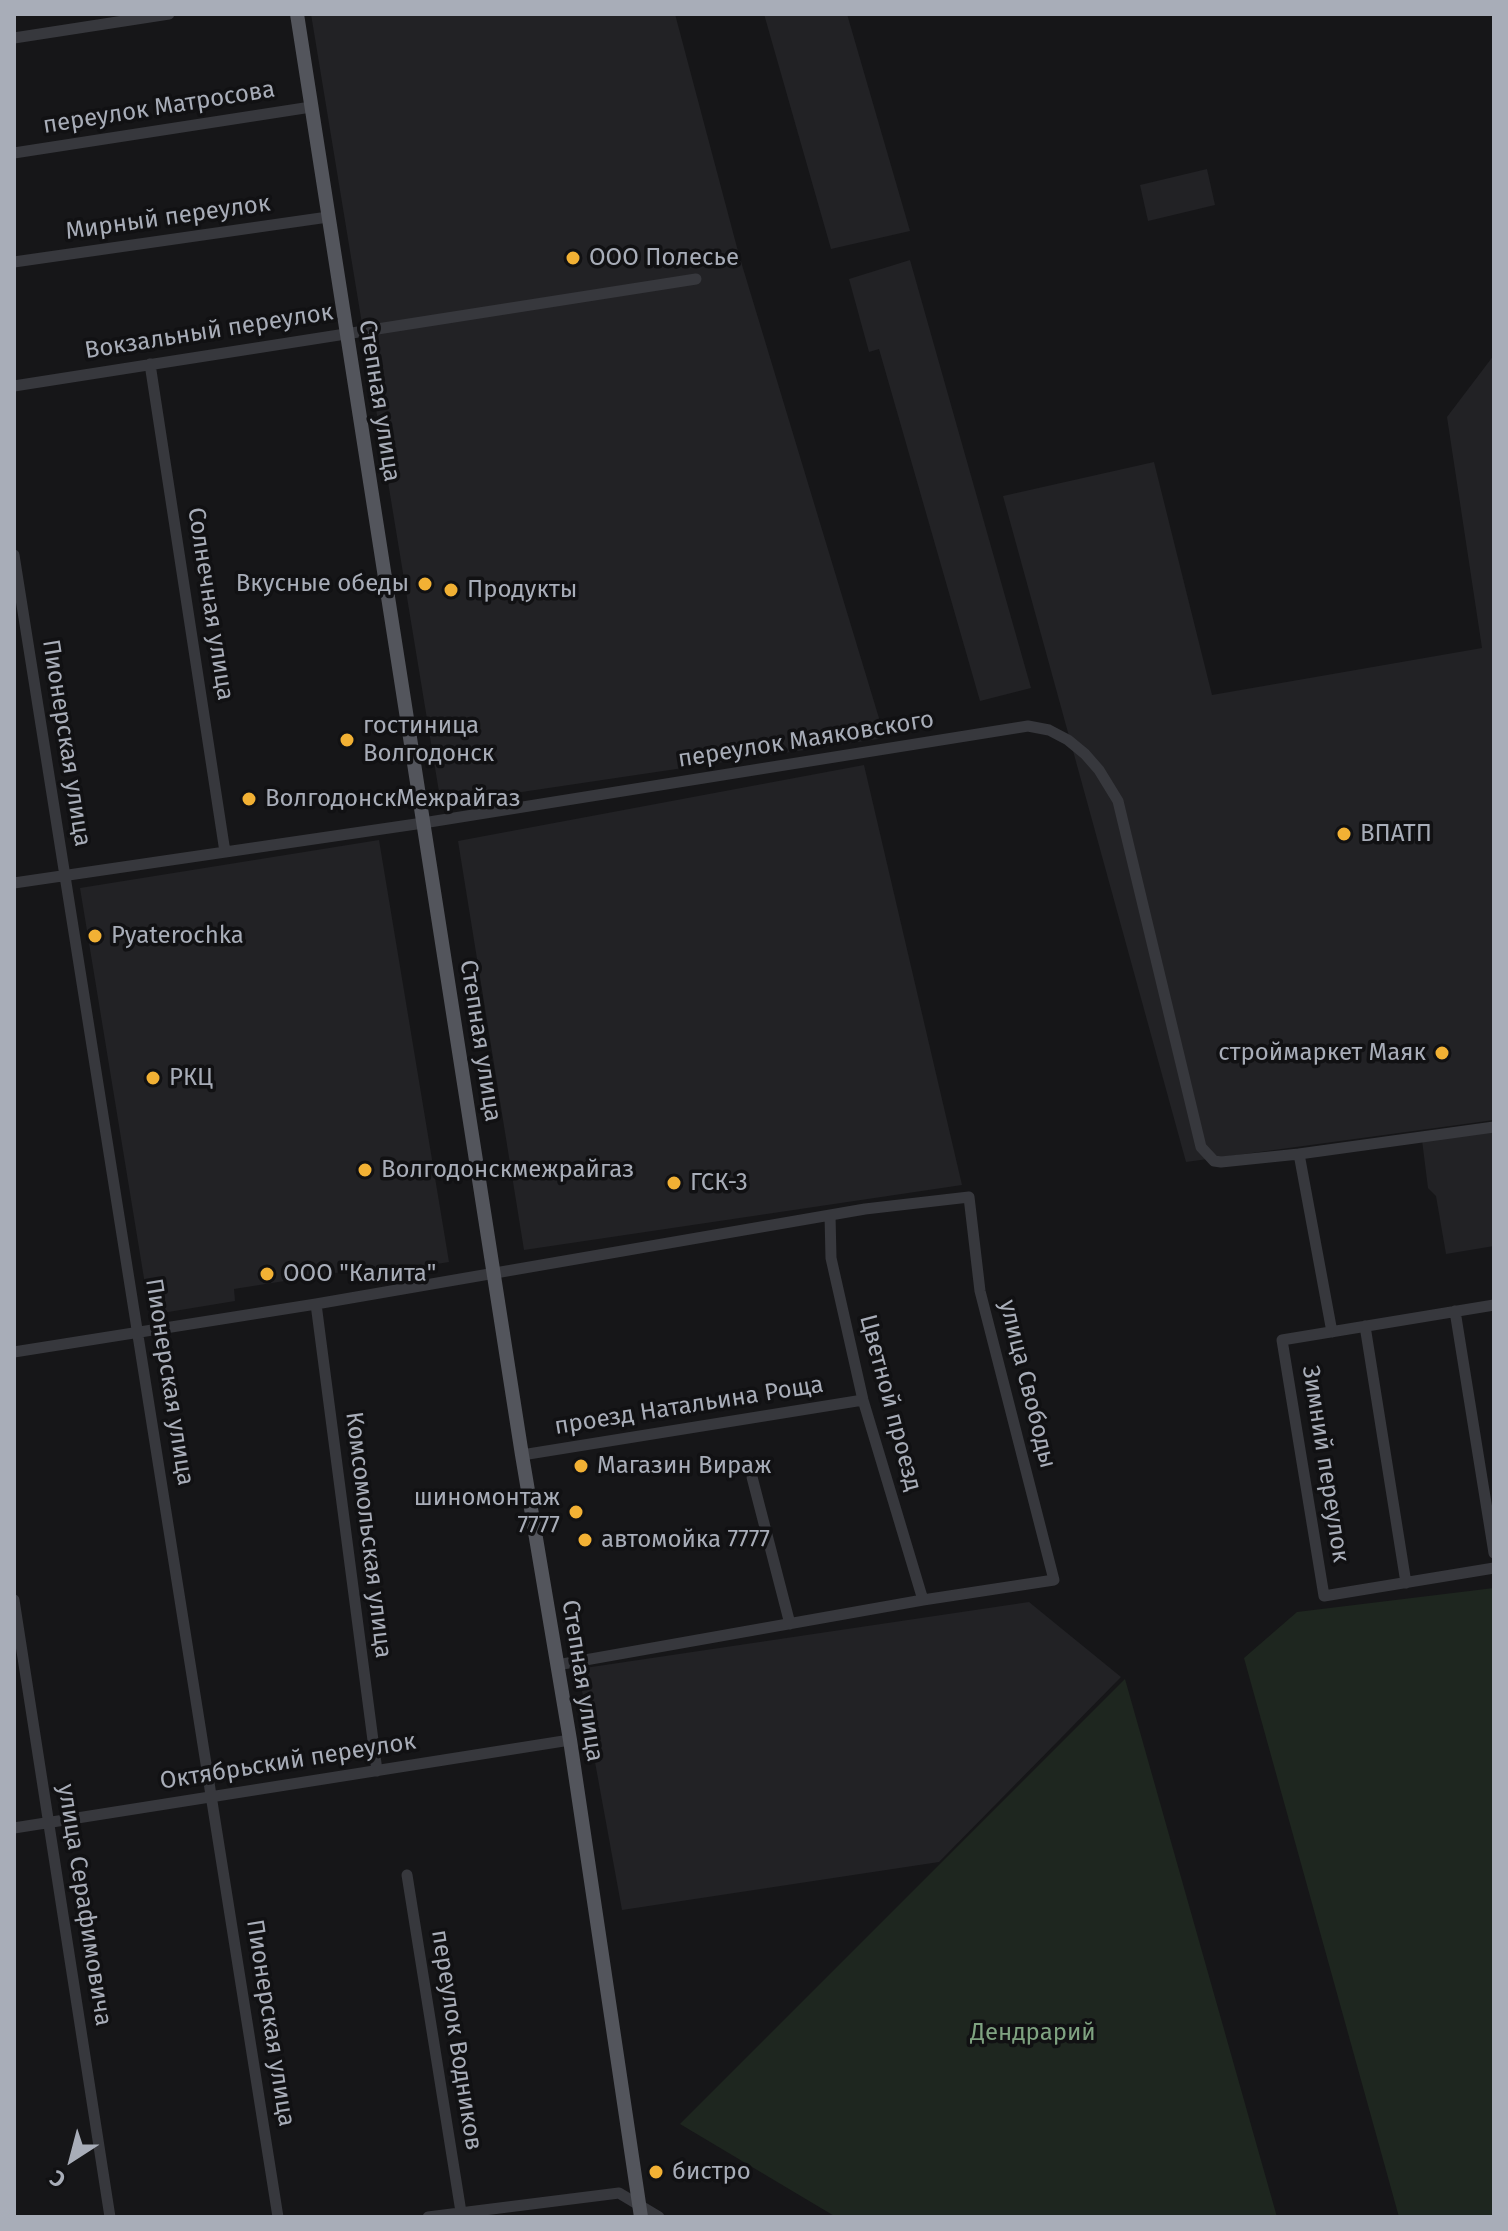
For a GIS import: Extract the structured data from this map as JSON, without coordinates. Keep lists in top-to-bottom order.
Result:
{
  "streets": {
    "main road": ["Степная улица"],
    "street": [
      "переулок Матросова",
      "Мирный переулок",
      "Вокзальный переулок",
      "Солнечная улица",
      "переулок Маяковского",
      "Пионерская улица",
      "улица Свободы",
      "Цветной проезд",
      "проезд Натальина Роща",
      "Зимний переулок",
      "Комсомольская улица",
      "Октябрьский переулок",
      "улица Серафимовича",
      "переулок Водников"
    ]
  },
  "crossings": [
    ["переулок Матросова", "Степная улица"],
    ["Мирный переулок", "Степная улица"],
    ["Вокзальный переулок", "Степная улица"],
    ["Вокзальный переулок", "Солнечная улица"],
    ["Степная улица", "переулок Маяковского"],
    ["Степная улица", "проезд Натальина Роща"],
    ["Степная улица", "Октябрьский переулок"],
    ["Солнечная улица", "переулок Маяковского"],
    ["переулок Маяковского", "Пионерская улица"],
    ["Пионерская улица", "Октябрьский переулок"],
    ["улица Свободы", "Цветной проезд"],
    ["Цветной проезд", "проезд Натальина Роща"],
    ["Комсомольская улица", "Октябрьский переулок"],
    ["Октябрьский переулок", "улица Серафимовича"]
  ],
  "parks": ["Дендрарий"],
  "places": [
    "ООО Полесье",
    "Вкусные обеды",
    "Продукты",
    "гостиница Волгодонск",
    "ВолгодонскМежрайгаз",
    "ВПАТП",
    "Pyaterochka",
    "строймаркет Маяк",
    "РКЦ",
    "Волгодонскмежрайгаз",
    "ГСК-3",
    "ООО \"Калита\"",
    "Магазин Вираж",
    "шиномонтаж 7777",
    "автомойка 7777",
    "бистро"
  ],
  "north": "bottom left"
}
